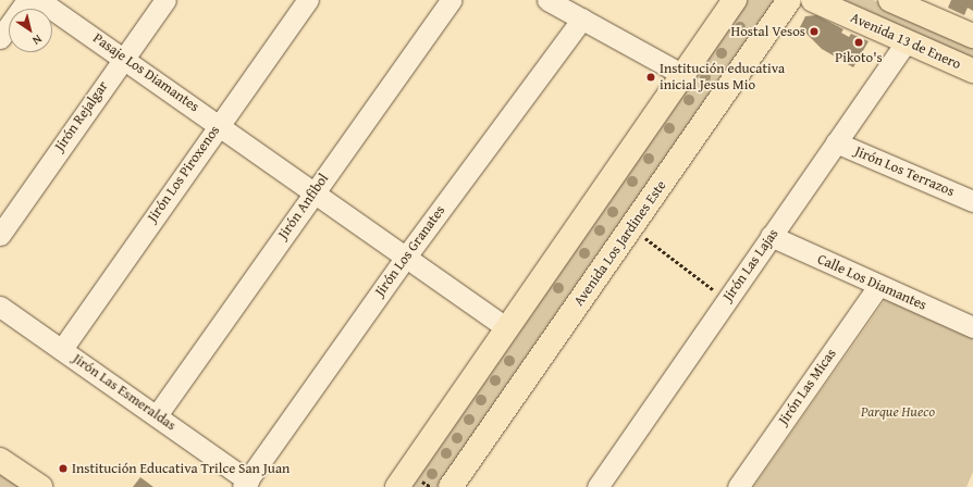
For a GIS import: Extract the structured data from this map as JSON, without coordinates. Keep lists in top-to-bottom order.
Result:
{
  "streets": {
    "main road": ["Avenida 13 de Enero", "Avenida Los Jardines Este"],
    "street": [
      "Pasaje Los Diamantes",
      "Jirón Rejalgar",
      "Jirón Los Terrazos",
      "Jirón Los Piroxenos",
      "Jirón Anfibol",
      "Jirón Los Granates",
      "Jirón Las Lajas",
      "Calle Los Diamantes",
      "Jirón Las Micas",
      "Jirón Las Esmeraldas"
    ]
  },
  "crossings": [
    ["Avenida 13 de Enero", "Jirón Las Lajas"],
    ["Pasaje Los Diamantes", "Jirón Rejalgar"],
    ["Pasaje Los Diamantes", "Jirón Los Piroxenos"],
    ["Pasaje Los Diamantes", "Jirón Anfibol"],
    ["Pasaje Los Diamantes", "Jirón Los Granates"],
    ["Jirón Los Terrazos", "Jirón Las Lajas"],
    ["Jirón Los Piroxenos", "Jirón Las Esmeraldas"],
    ["Jirón Anfibol", "Jirón Las Esmeraldas"],
    ["Jirón Los Granates", "Jirón Las Esmeraldas"],
    ["Jirón Las Lajas", "Calle Los Diamantes"],
    ["Calle Los Diamantes", "Jirón Las Micas"]
  ],
  "parks": ["Parque Hueco"],
  "places": [
    "Hostal Vesos",
    "Pikoto's",
    "Institución educativa inicial Jesus Mio",
    "Institución Educativa Trilce San Juan"
  ],
  "north": "bottom right"
}
